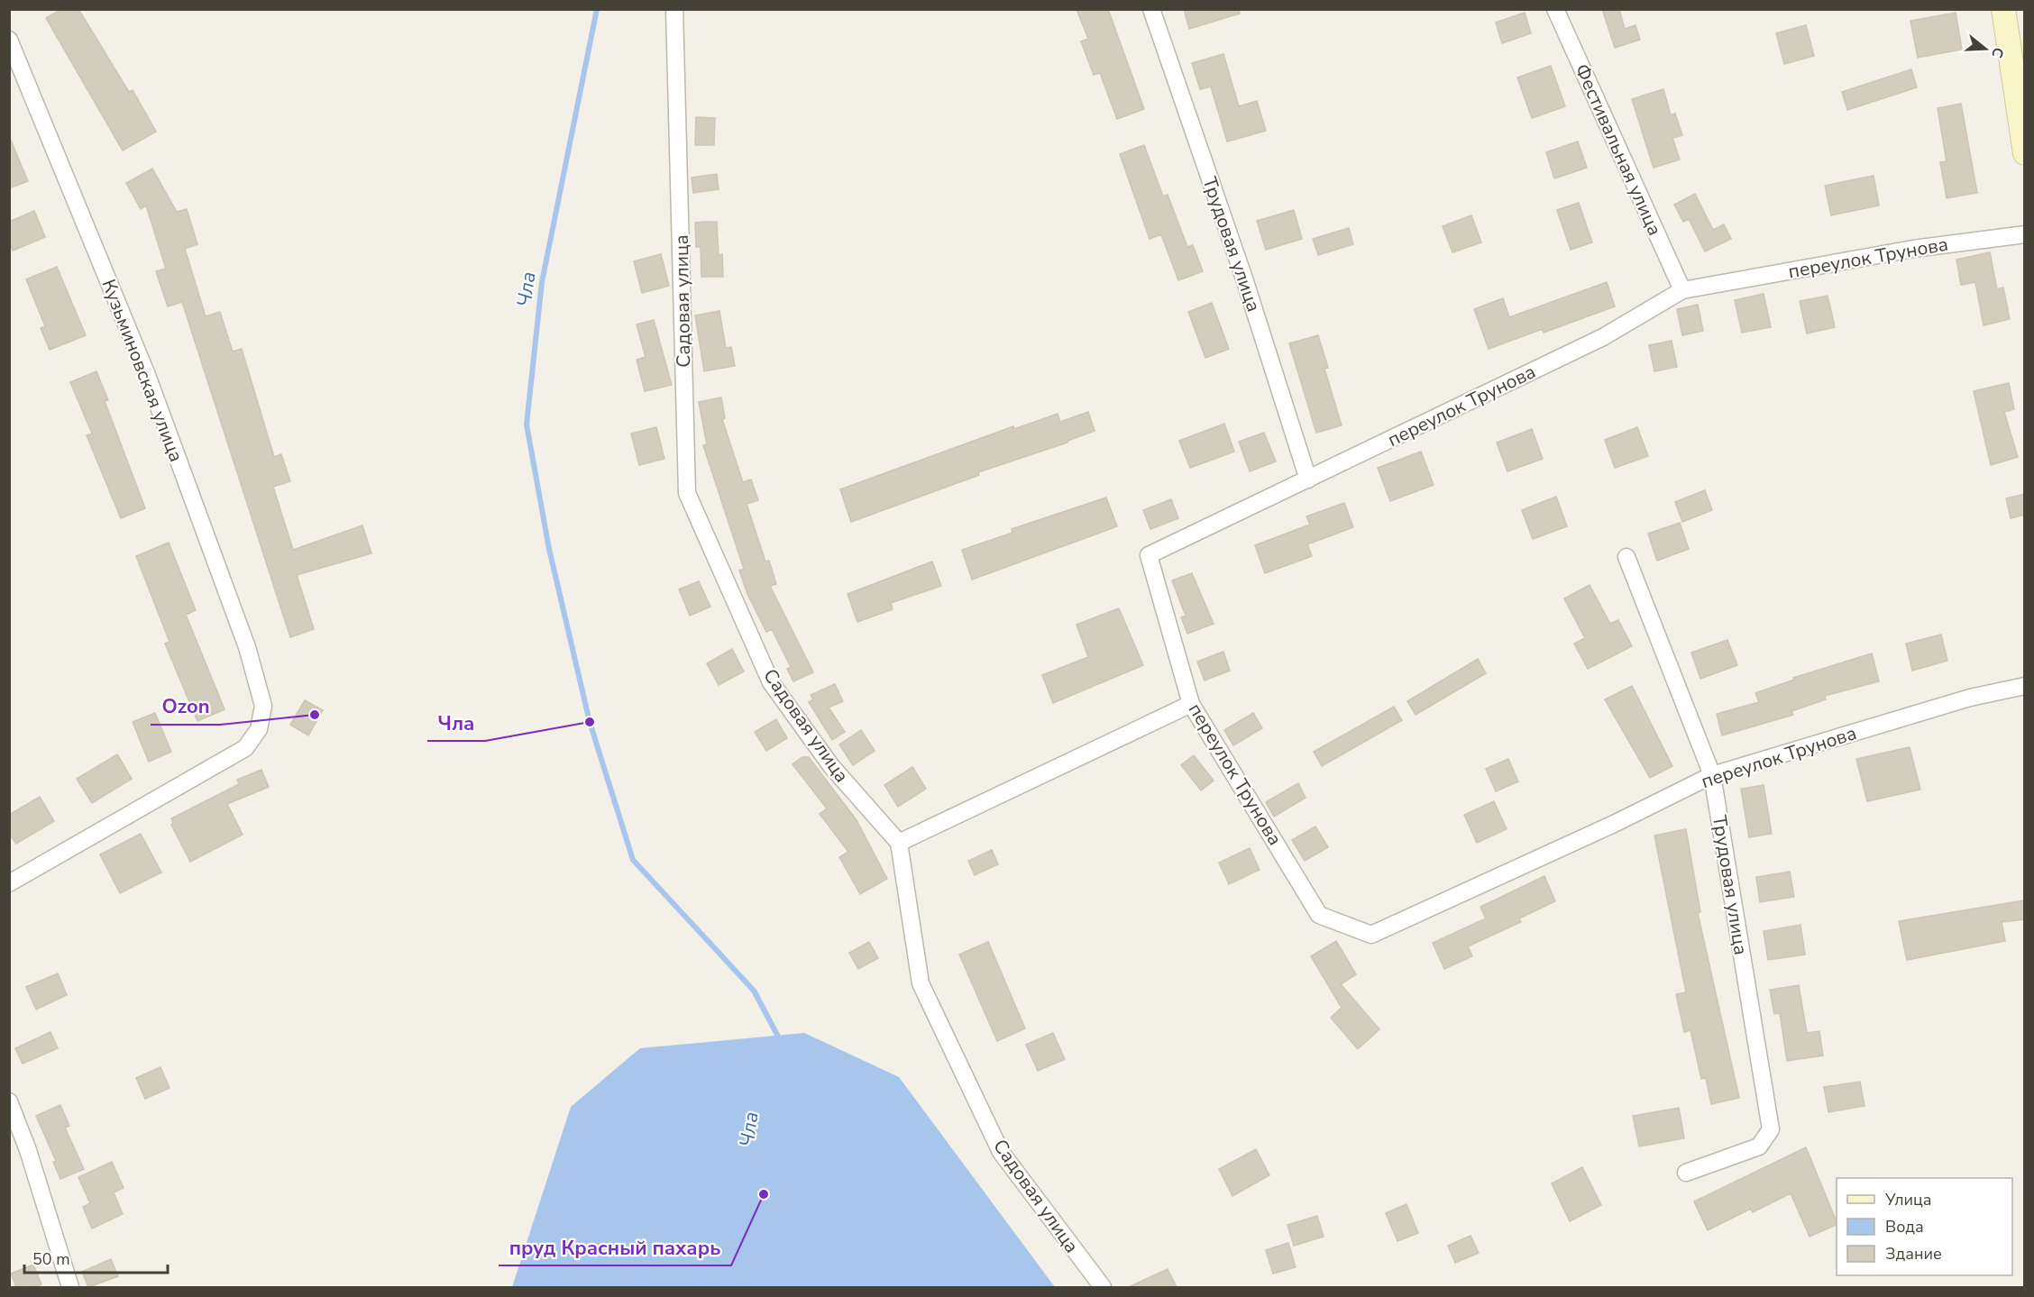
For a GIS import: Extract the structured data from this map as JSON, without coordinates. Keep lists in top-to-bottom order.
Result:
{
  "streets": {
    "street": [
      "Фестивальная улица",
      "Трудовая улица",
      "переулок Трунова",
      "Садовая улица",
      "Кузьминовская улица"
    ]
  },
  "crossings": [
    ["Фестивальная улица", "переулок Трунова"],
    ["Трудовая улица", "переулок Трунова"]
  ],
  "water": ["Чла"],
  "places": ["Ozon", "Чла", "пруд Красный пахарь"],
  "legend": ["Улица", "Вода", "Здание"],
  "scale_bar": "50 m",
  "north": "right"
}
